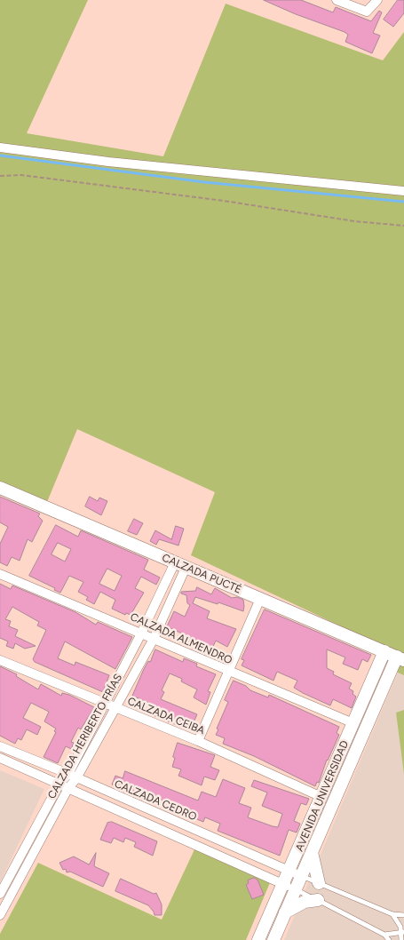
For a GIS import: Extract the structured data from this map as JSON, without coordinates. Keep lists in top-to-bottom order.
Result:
{
  "streets": {
    "street": [
      "CALZADA PUCTÉ",
      "CALZADA ALMENDRO",
      "CALZADA CEIBA",
      "CALZADA HERIBERTO FRÍAS",
      "AVENIDA UNIVERSIDAD",
      "CALZADA CEDRO"
    ]
  },
  "crossings": [
    ["CALZADA PUCTÉ", "CALZADA HERIBERTO FRÍAS"],
    ["CALZADA PUCTÉ", "AVENIDA UNIVERSIDAD"],
    ["CALZADA ALMENDRO", "CALZADA HERIBERTO FRÍAS"],
    ["CALZADA ALMENDRO", "AVENIDA UNIVERSIDAD"],
    ["CALZADA CEIBA", "CALZADA HERIBERTO FRÍAS"],
    ["CALZADA CEIBA", "AVENIDA UNIVERSIDAD"],
    ["CALZADA HERIBERTO FRÍAS", "CALZADA CEDRO"],
    ["AVENIDA UNIVERSIDAD", "CALZADA CEDRO"]
  ]
}
